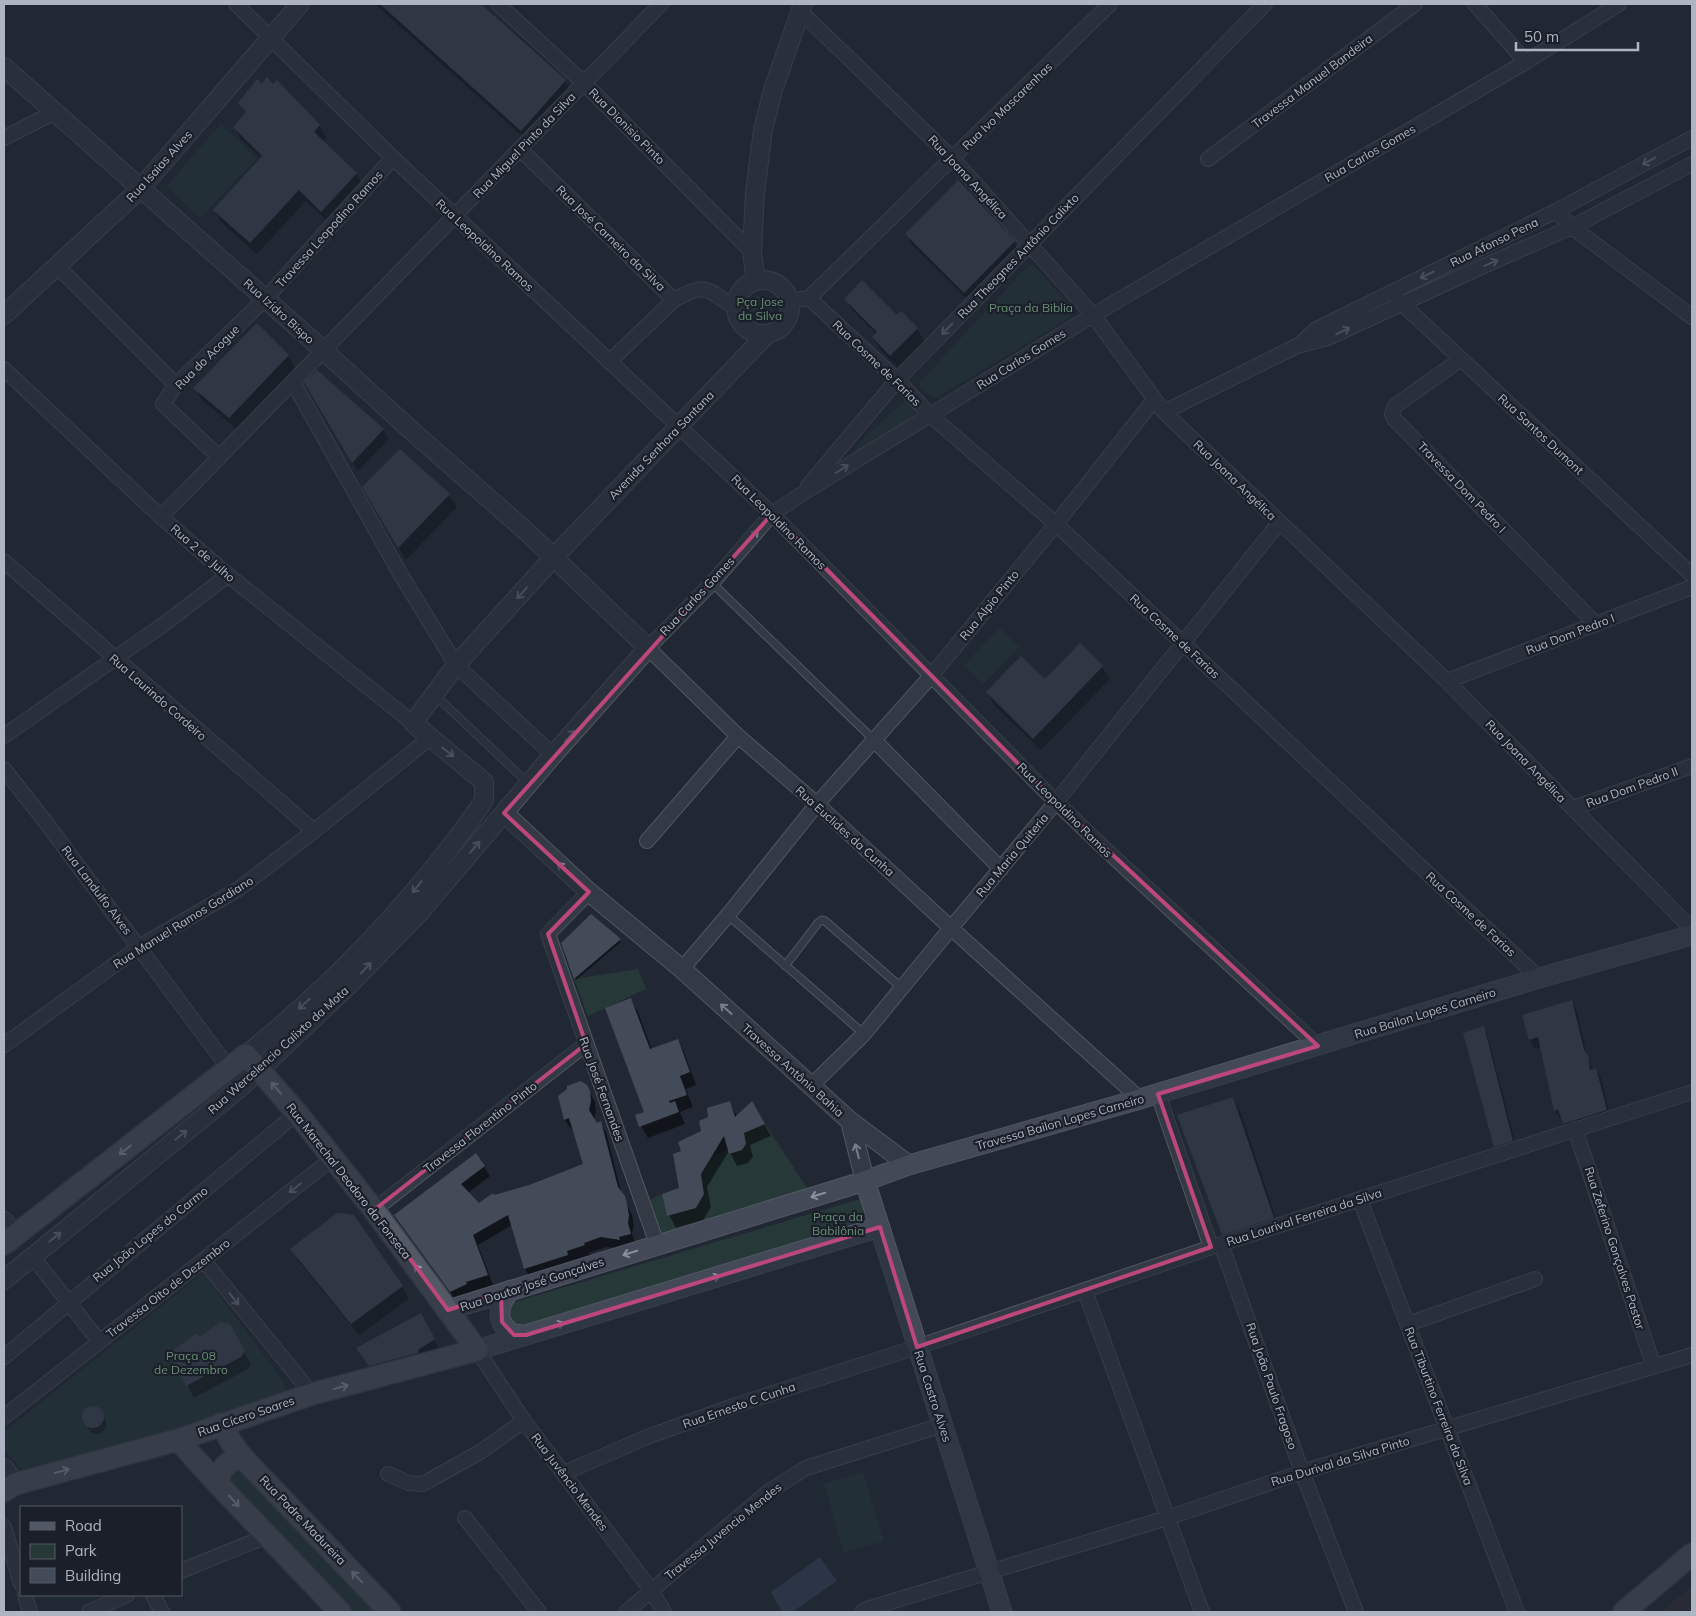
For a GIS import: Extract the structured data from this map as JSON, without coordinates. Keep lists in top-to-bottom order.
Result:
{
  "streets": {
    "main road": [
      "Rua Bailon Lopes Carneiro",
      "Rua Wercelencio Calixto da Mota",
      "Travessa Bailon Lopes Carneiro",
      "Rua Marechal Deodoro da Fonseca",
      "Rua Doutor José Gonçalves",
      "Rua Castro Alves",
      "Rua Cícero Soares",
      "Rua Padre Madureira"
    ],
    "street": [
      "Travessa Manuel Bandeira",
      "Rua Ivo Mascarenhas",
      "Rua Dionisio Pinto",
      "Rua Miguel Pinto da Silva",
      "Rua Carlos Gomes",
      "Rua Isaias Alves",
      "Rua Joana Angélica",
      "Travessa Leopodino Ramos",
      "Rua José Carneiro da Silva",
      "Rua Afonso Pena",
      "Rua Leopoldino Ramos",
      "Rua Theognes Antônio Calixto",
      "Rua Izidro Bispo",
      "Rua do Acogue",
      "Rua Cosme de Farias",
      "Rua Santos Dumont",
      "Avenida Senhora Santana",
      "Travessa Dom Pedro I",
      "Rua 2 de Julho",
      "Rua Alpio Pinto",
      "Rua Dom Pedro I",
      "Rua Laurindo Cordeiro",
      "Rua Dom Pedro II",
      "Rua Euclides da Cunha",
      "Rua Maria Quiteria",
      "Rua Landulfo Alves",
      "Rua Manuel Ramos Gordiano",
      "Travessa Antônio Bahia",
      "Rua José Fernandes",
      "Travessa Florentino Pinto",
      "Rua Lourival Ferreira da Silva",
      "Rua João Lopes do Carmo",
      "Rua Zeferino Gonçalves Pastor",
      "Travessa Oito de Dezembro",
      "Rua João Paulo Fragoso",
      "Rua Ernesto C Cunha",
      "Rua Tiburtino Ferreira da Silva",
      "Rua Durival da Silva Pinto",
      "Rua Juvêncio Mendes",
      "Travessa Juvencio Mendes"
    ]
  },
  "crossings": [
    ["Rua Ivo Mascarenhas", "Rua Joana Angélica"],
    ["Rua Ivo Mascarenhas", "Rua Cosme de Farias"],
    ["Rua Dionisio Pinto", "Rua Miguel Pinto da Silva"],
    ["Rua Miguel Pinto da Silva", "Rua José Carneiro da Silva"],
    ["Rua Miguel Pinto da Silva", "Rua Leopoldino Ramos"],
    ["Rua Miguel Pinto da Silva", "Rua Izidro Bispo"],
    ["Rua Carlos Gomes", "Rua Joana Angélica"],
    ["Rua Carlos Gomes", "Rua Leopoldino Ramos"],
    ["Rua Carlos Gomes", "Rua Theognes Antônio Calixto"],
    ["Rua Carlos Gomes", "Rua Cosme de Farias"],
    ["Rua Carlos Gomes", "Rua Euclides da Cunha"],
    ["Rua Carlos Gomes", "Rua Wercelencio Calixto da Mota"],
    ["Rua Carlos Gomes", "Travessa Antônio Bahia"],
    ["Rua Isaias Alves", "Rua Leopoldino Ramos"],
    ["Rua Isaias Alves", "Rua Izidro Bispo"],
    ["Rua Joana Angélica", "Rua Afonso Pena"],
    ["Rua Joana Angélica", "Rua Theognes Antônio Calixto"],
    ["Rua Joana Angélica", "Rua Alpio Pinto"],
    ["Rua Joana Angélica", "Rua Dom Pedro I"],
    ["Rua Joana Angélica", "Rua Dom Pedro II"],
    ["Rua Joana Angélica", "Rua Maria Quiteria"],
    ["Travessa Leopodino Ramos", "Rua Leopoldino Ramos"],
    ["Travessa Leopodino Ramos", "Rua Izidro Bispo"],
    ["Travessa Leopodino Ramos", "Rua do Acogue"],
    ["Rua José Carneiro da Silva", "Avenida Senhora Santana"],
    ["Rua Afonso Pena", "Rua Santos Dumont"],
    ["Rua Leopoldino Ramos", "Avenida Senhora Santana"],
    ["Rua Leopoldino Ramos", "Rua Alpio Pinto"],
    ["Rua Leopoldino Ramos", "Rua Maria Quiteria"],
    ["Rua Leopoldino Ramos", "Rua Bailon Lopes Carneiro"],
    ["Rua Theognes Antônio Calixto", "Rua Cosme de Farias"],
    ["Rua Izidro Bispo", "Rua do Acogue"],
    ["Rua Izidro Bispo", "Avenida Senhora Santana"],
    ["Rua Izidro Bispo", "Rua Euclides da Cunha"],
    ["Rua Cosme de Farias", "Rua Alpio Pinto"],
    ["Rua Cosme de Farias", "Rua Maria Quiteria"],
    ["Rua Cosme de Farias", "Rua Bailon Lopes Carneiro"],
    ["Rua Santos Dumont", "Travessa Dom Pedro I"],
    ["Avenida Senhora Santana", "Rua 2 de Julho"],
    ["Avenida Senhora Santana", "Rua Euclides da Cunha"],
    ["Travessa Dom Pedro I", "Rua Dom Pedro I"],
    ["Rua Alpio Pinto", "Rua Euclides da Cunha"],
    ["Rua Laurindo Cordeiro", "Rua Manuel Ramos Gordiano"],
    ["Rua Euclides da Cunha", "Rua Maria Quiteria"],
    ["Rua Euclides da Cunha", "Rua Bailon Lopes Carneiro"],
    ["Rua Euclides da Cunha", "Travessa Bailon Lopes Carneiro"],
    ["Rua Maria Quiteria", "Travessa Antônio Bahia"],
    ["Rua Landulfo Alves", "Rua Manuel Ramos Gordiano"],
    ["Rua Landulfo Alves", "Rua Wercelencio Calixto da Mota"],
    ["Rua Manuel Ramos Gordiano", "Rua Wercelencio Calixto da Mota"],
    ["Rua Bailon Lopes Carneiro", "Travessa Bailon Lopes Carneiro"],
    ["Rua Wercelencio Calixto da Mota", "Travessa Antônio Bahia"],
    ["Rua Wercelencio Calixto da Mota", "Rua Marechal Deodoro da Fonseca"],
    ["Travessa Antônio Bahia", "Rua José Fernandes"],
    ["Travessa Antônio Bahia", "Travessa Bailon Lopes Carneiro"],
    ["Rua José Fernandes", "Travessa Florentino Pinto"],
    ["Rua José Fernandes", "Rua Doutor José Gonçalves"],
    ["Travessa Bailon Lopes Carneiro", "Rua Lourival Ferreira da Silva"],
    ["Travessa Bailon Lopes Carneiro", "Rua Doutor José Gonçalves"],
    ["Travessa Bailon Lopes Carneiro", "Rua João Paulo Fragoso"],
    ["Travessa Bailon Lopes Carneiro", "Rua Castro Alves"],
    ["Travessa Florentino Pinto", "Rua Marechal Deodoro da Fonseca"],
    ["Rua Marechal Deodoro da Fonseca", "Rua João Lopes do Carmo"],
    ["Rua Marechal Deodoro da Fonseca", "Rua Doutor José Gonçalves"],
    ["Rua Marechal Deodoro da Fonseca", "Travessa Oito de Dezembro"],
    ["Rua Lourival Ferreira da Silva", "Rua Zeferino Gonçalves Pastor"],
    ["Rua Lourival Ferreira da Silva", "Rua João Paulo Fragoso"],
    ["Rua Lourival Ferreira da Silva", "Rua Castro Alves"],
    ["Rua Lourival Ferreira da Silva", "Rua Ernesto C Cunha"],
    ["Rua Lourival Ferreira da Silva", "Rua Tiburtino Ferreira da Silva"],
    ["Rua Zeferino Gonçalves Pastor", "Rua Durival da Silva Pinto"],
    ["Rua Doutor José Gonçalves", "Rua Castro Alves"],
    ["Rua Doutor José Gonçalves", "Rua Cícero Soares"],
    ["Rua Doutor José Gonçalves", "Rua Juvêncio Mendes"],
    ["Rua João Paulo Fragoso", "Rua Durival da Silva Pinto"],
    ["Rua Castro Alves", "Rua Ernesto C Cunha"],
    ["Rua Castro Alves", "Rua Durival da Silva Pinto"],
    ["Rua Castro Alves", "Travessa Juvencio Mendes"],
    ["Rua Ernesto C Cunha", "Rua Juvêncio Mendes"],
    ["Rua Tiburtino Ferreira da Silva", "Rua Durival da Silva Pinto"],
    ["Rua Cícero Soares", "Rua Juvêncio Mendes"],
    ["Rua Cícero Soares", "Rua Padre Madureira"],
    ["Rua Juvêncio Mendes", "Travessa Juvencio Mendes"]
  ],
  "one_way": [
    "Travessa Antônio Bahia",
    "Rua Marechal Deodoro da Fonseca",
    "Travessa Oito de Dezembro",
    "Rua Cícero Soares"
  ],
  "parks": [
    "Pça Jose da Silva",
    "Praça da Biblia",
    "Praça da Babilônia",
    "Praça 08 de Dezembro"
  ],
  "legend": ["Road", "Park", "Building"],
  "scale_bar": "50 m"
}
